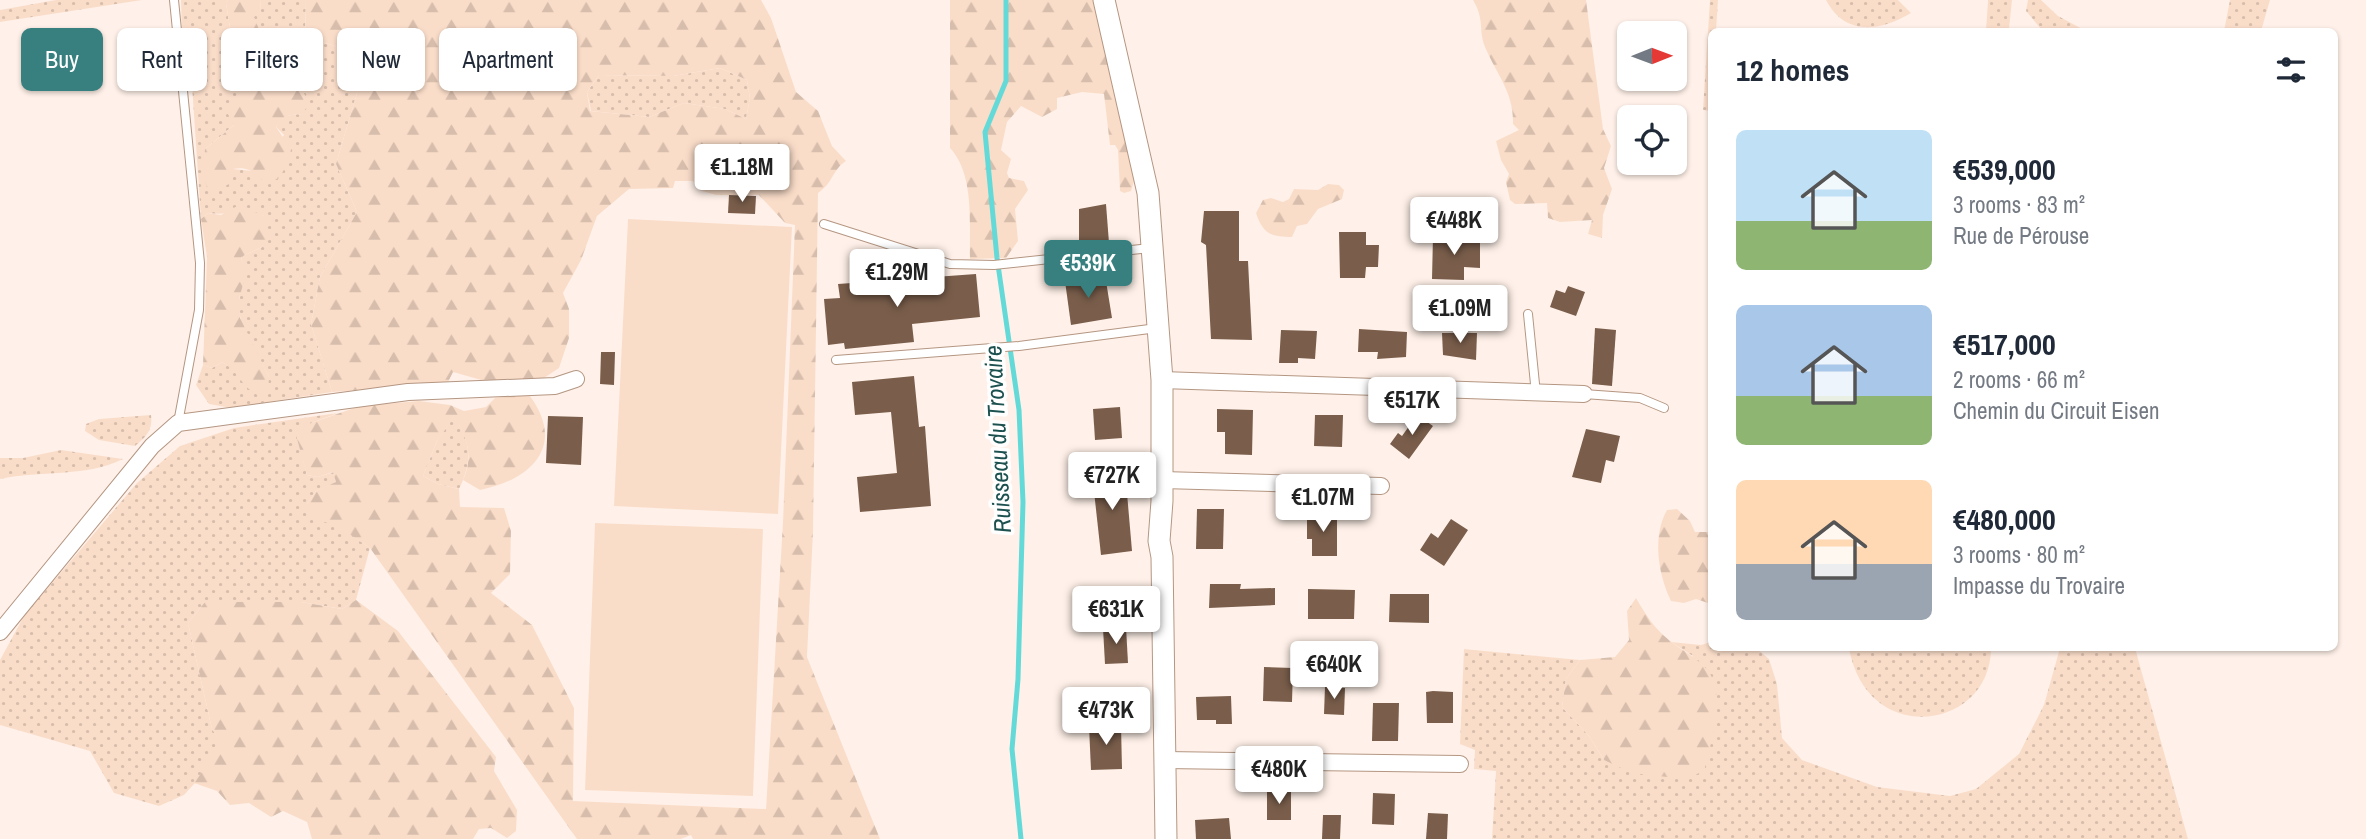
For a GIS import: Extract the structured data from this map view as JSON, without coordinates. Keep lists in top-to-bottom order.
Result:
{
  "water": ["Ruisseau du Trovaire"],
  "north": "right",
  "page": {
    "chip": [
      "Buy",
      "Rent",
      "Filters",
      "New",
      "Apartment"
    ],
    "heading": "12 homes",
    "list": [
      {
        "name": "€539,000",
        "note": "3 rooms · 83 m² · Rue de Pérouse"
      },
      {
        "name": "€517,000",
        "note": "2 rooms · 66 m² · Chemin du Circuit Eisen"
      },
      {
        "name": "€480,000",
        "note": "3 rooms · 80 m² · Impasse du Trovaire"
      }
    ],
    "price": [
      "€1.18M",
      "€448K",
      "€539K",
      "€1.29M",
      "€1.09M",
      "€517K",
      "€727K",
      "€1.07M",
      "€631K",
      "€640K",
      "€473K",
      "€480K"
    ]
  }
}
